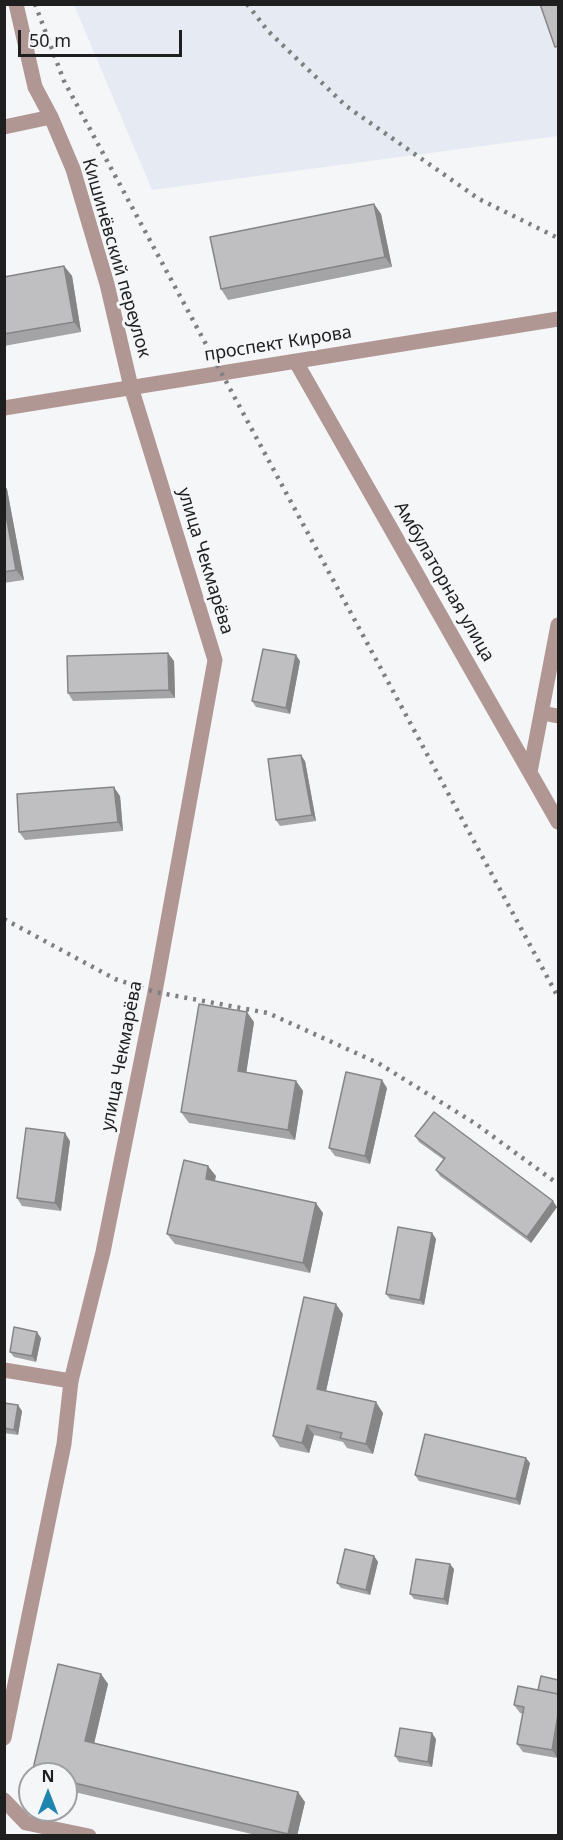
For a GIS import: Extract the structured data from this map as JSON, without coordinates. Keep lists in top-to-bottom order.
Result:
{
  "streets": {
    "street": [
      "Кишинёвский переулок",
      "проспект Кирова",
      "улица Чекмарёва",
      "Амбулаторная улица"
    ]
  },
  "crossings": [
    ["Кишинёвский переулок", "проспект Кирова"],
    ["Кишинёвский переулок", "улица Чекмарёва"],
    ["проспект Кирова", "улица Чекмарёва"],
    ["проспект Кирова", "Амбулаторная улица"]
  ],
  "scale_bar": "50 m",
  "north": "top"
}
